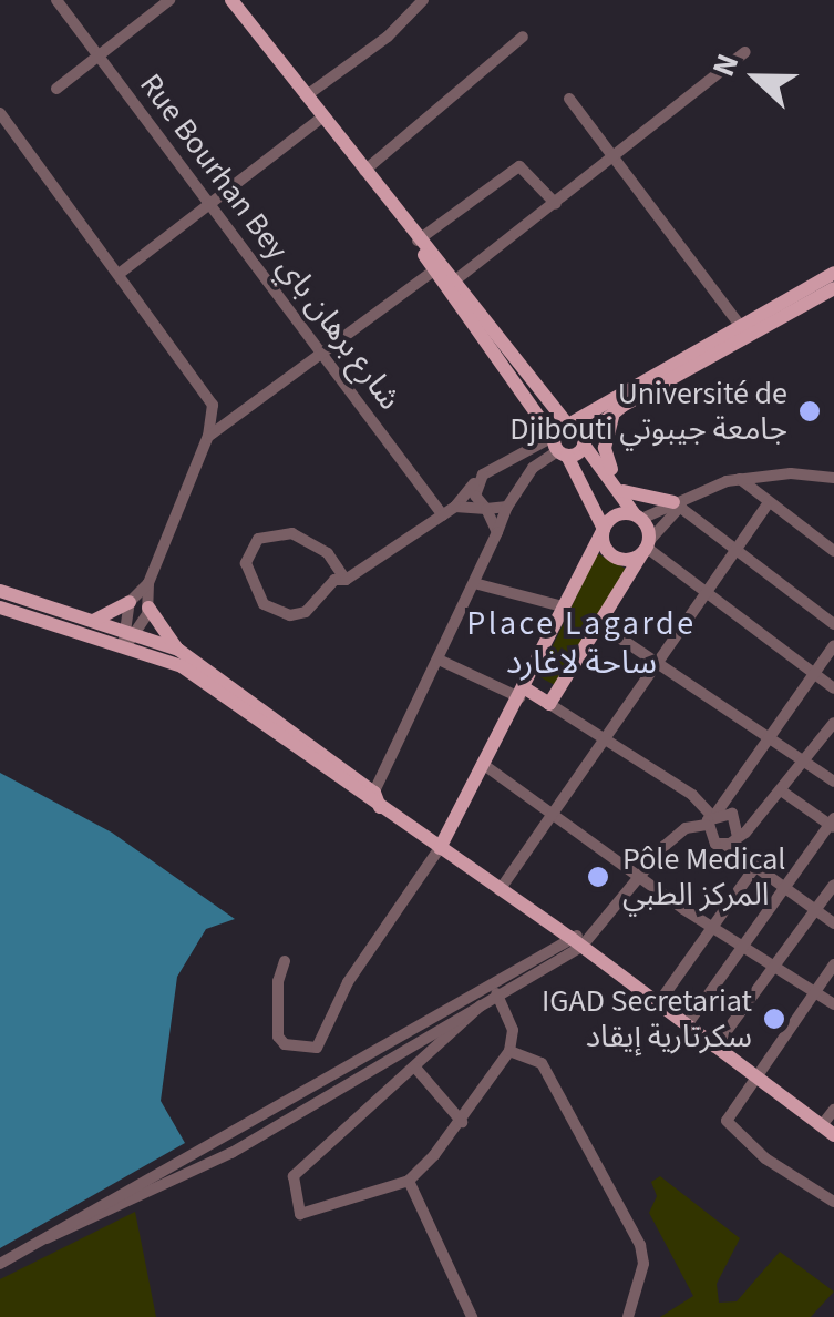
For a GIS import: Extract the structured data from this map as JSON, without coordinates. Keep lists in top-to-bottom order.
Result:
{
  "streets": {
    "street": ["Rue Bourhan Bey شارع برهان باي"]
  },
  "districts": ["Place Lagarde ساحة لاغارد"],
  "places": ["Université de Djibouti جامعة جيبوتي", "Pôle Medical المركز الطبي", "IGAD Secretariat سكرتارية إيقاد"],
  "north": "left"
}
